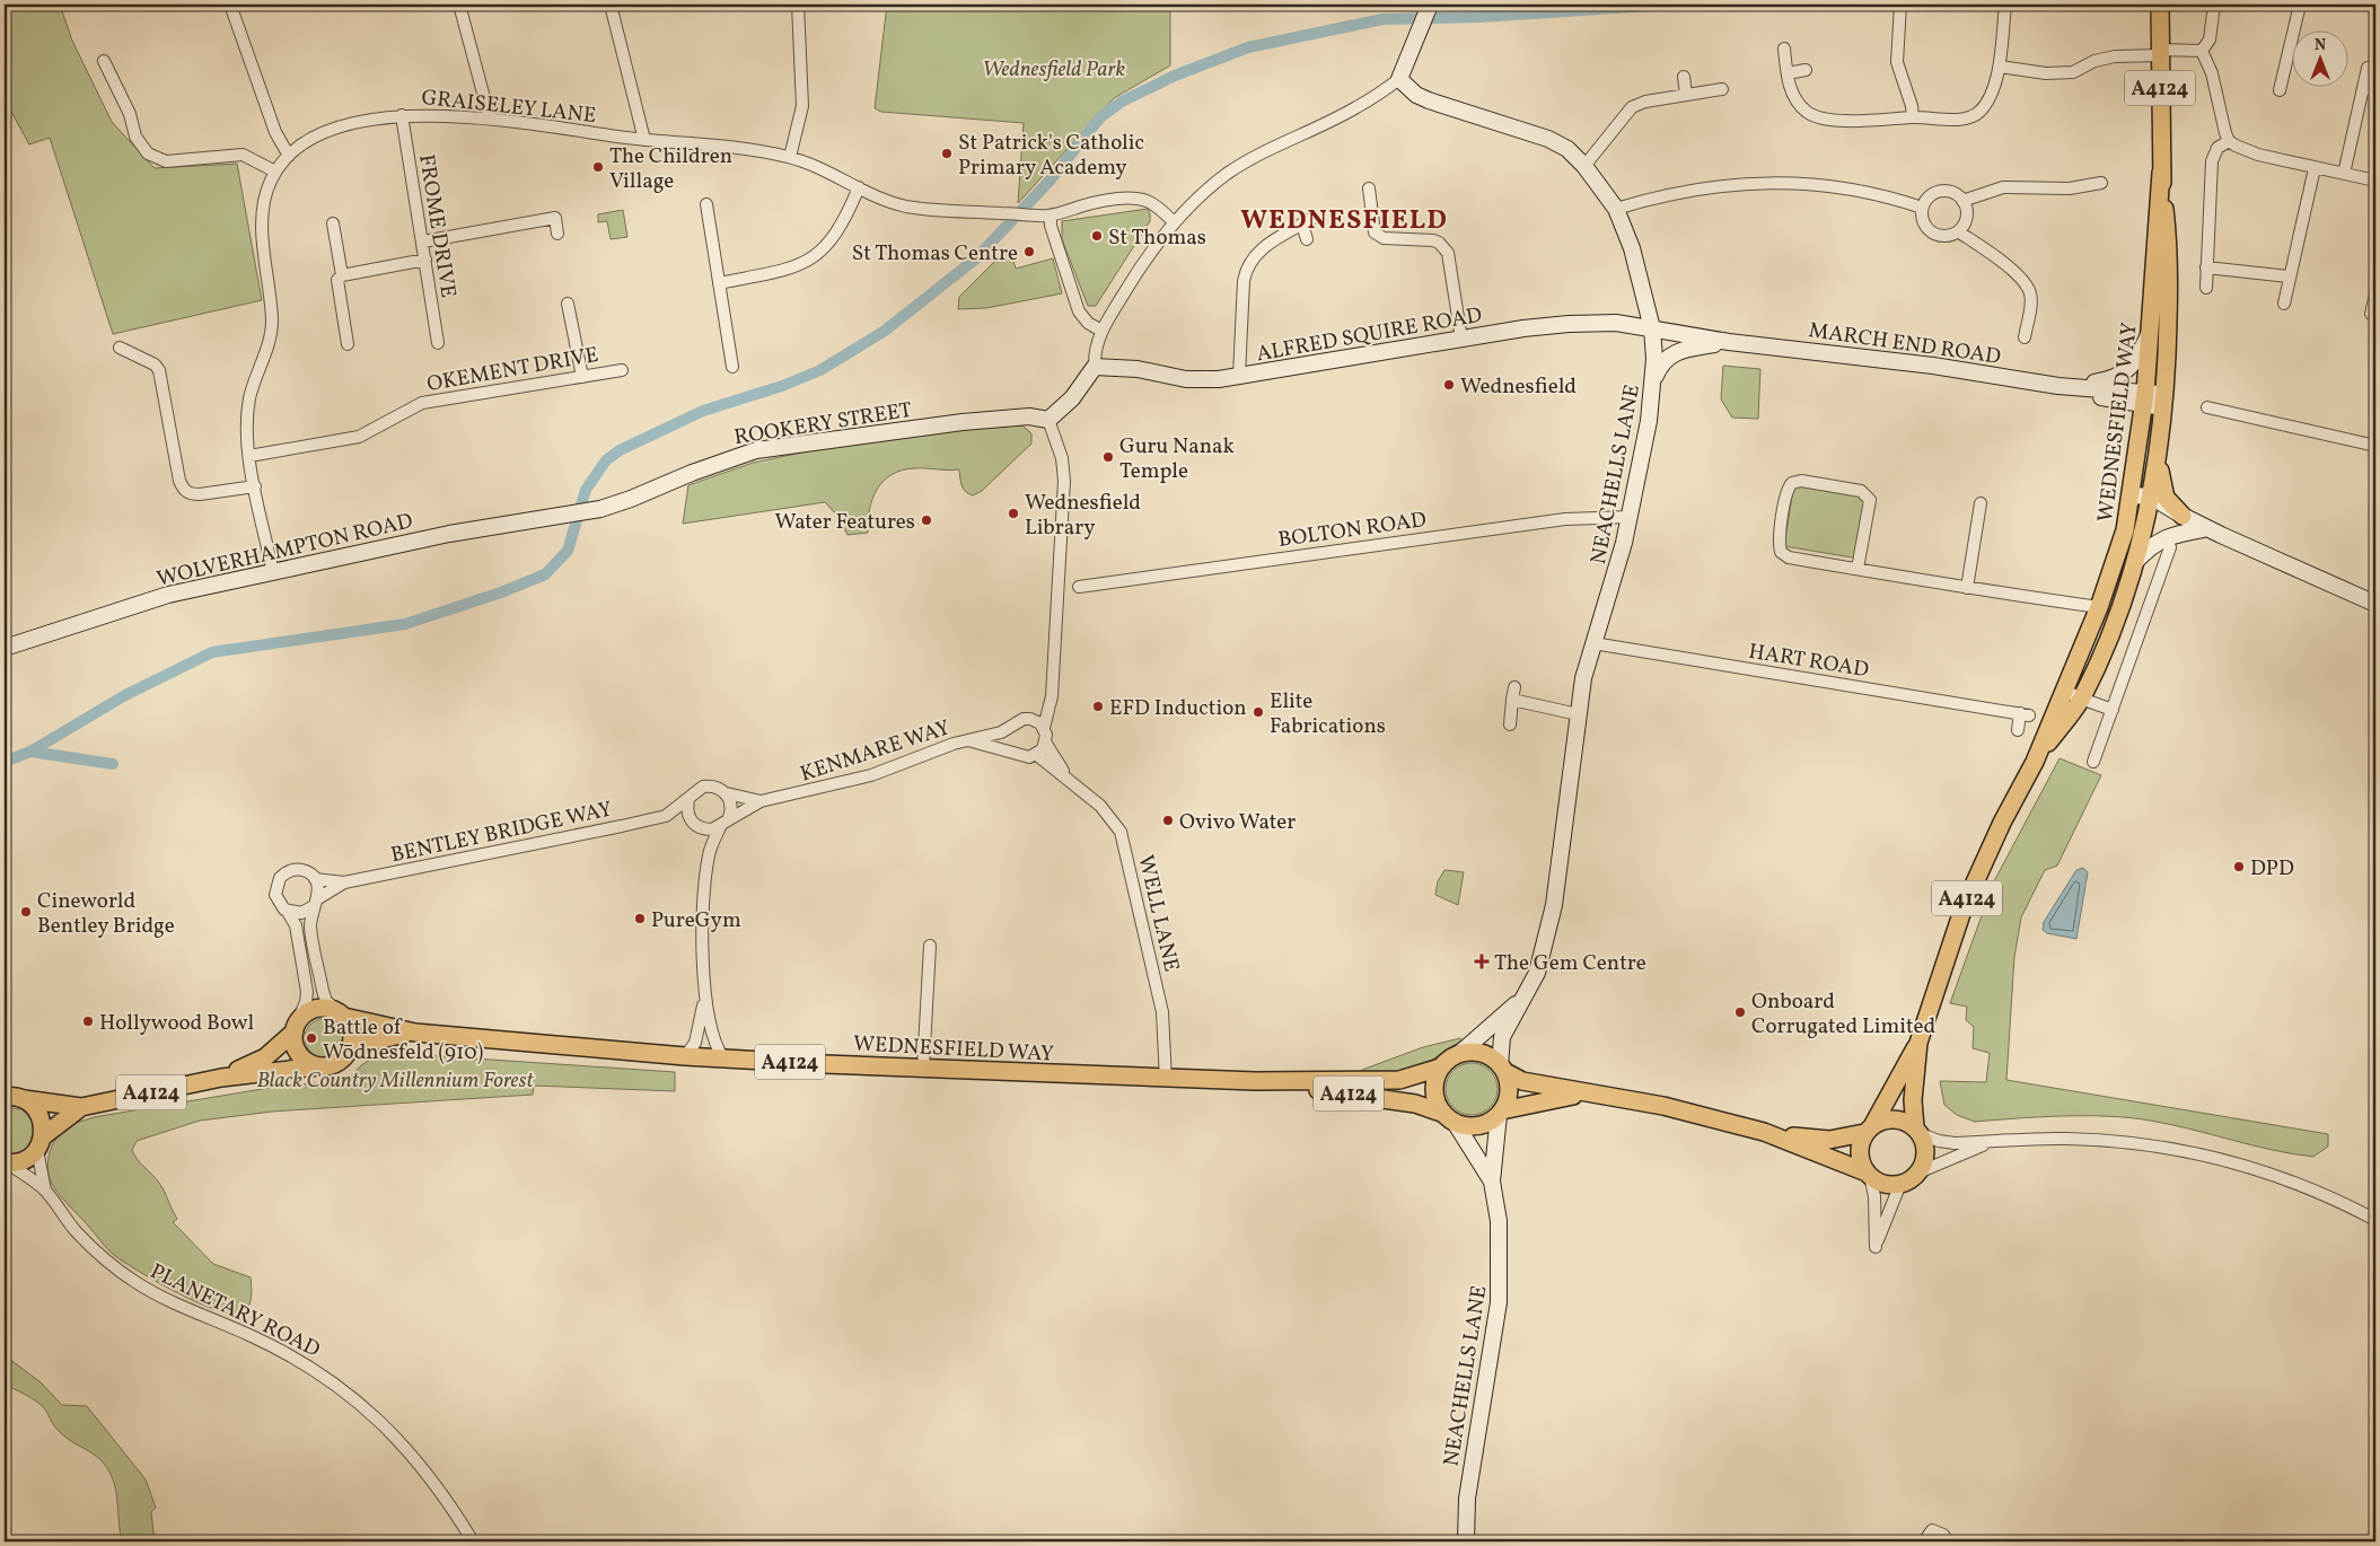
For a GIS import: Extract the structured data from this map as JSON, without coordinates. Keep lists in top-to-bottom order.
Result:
{
  "streets": {
    "main road": ["A4124", "WEDNESFIELD WAY"],
    "street": [
      "GRAISELEY LANE",
      "FROME DRIVE",
      "ALFRED SQUIRE ROAD",
      "MARCH END ROAD",
      "OKEMENT DRIVE",
      "ROOKERY STREET",
      "NEACHELLS LANE",
      "BOLTON ROAD",
      "WOLVERHAMPTON ROAD",
      "HART ROAD",
      "KENMARE WAY",
      "BENTLEY BRIDGE WAY",
      "WELL LANE",
      "PLANETARY ROAD"
    ]
  },
  "crossings": [
    ["A4124", "WEDNESFIELD WAY"],
    ["A4124", "PLANETARY ROAD"],
    ["GRAISELEY LANE", "FROME DRIVE"],
    ["GRAISELEY LANE", "OKEMENT DRIVE"],
    ["GRAISELEY LANE", "WOLVERHAMPTON ROAD"],
    ["ALFRED SQUIRE ROAD", "MARCH END ROAD"],
    ["ALFRED SQUIRE ROAD", "NEACHELLS LANE"],
    ["MARCH END ROAD", "WEDNESFIELD WAY"],
    ["MARCH END ROAD", "NEACHELLS LANE"],
    ["ROOKERY STREET", "WOLVERHAMPTON ROAD"],
    ["WEDNESFIELD WAY", "NEACHELLS LANE"],
    ["WEDNESFIELD WAY", "WELL LANE"],
    ["NEACHELLS LANE", "BOLTON ROAD"],
    ["NEACHELLS LANE", "HART ROAD"]
  ],
  "districts": ["WEDNESFIELD"],
  "parks": ["Wednesfield Park", "Black Country Millennium Forest"],
  "places": {
    "other": [
      "St Patrick's Catholic Primary Academy",
      "The Children Village",
      "St Thomas",
      "St Thomas Centre",
      "Wednesfield",
      "Guru Nanak Temple",
      "Wednesfield Library",
      "Water Features",
      "EFD Induction",
      "Elite Fabrications",
      "Ovivo Water",
      "DPD",
      "Cineworld Bentley Bridge",
      "PureGym",
      "Onboard Corrugated Limited",
      "Hollywood Bowl",
      "Battle of Wōdnesfeld (910)"
    ],
    "health": ["The Gem Centre"]
  },
  "north": "top"
}
